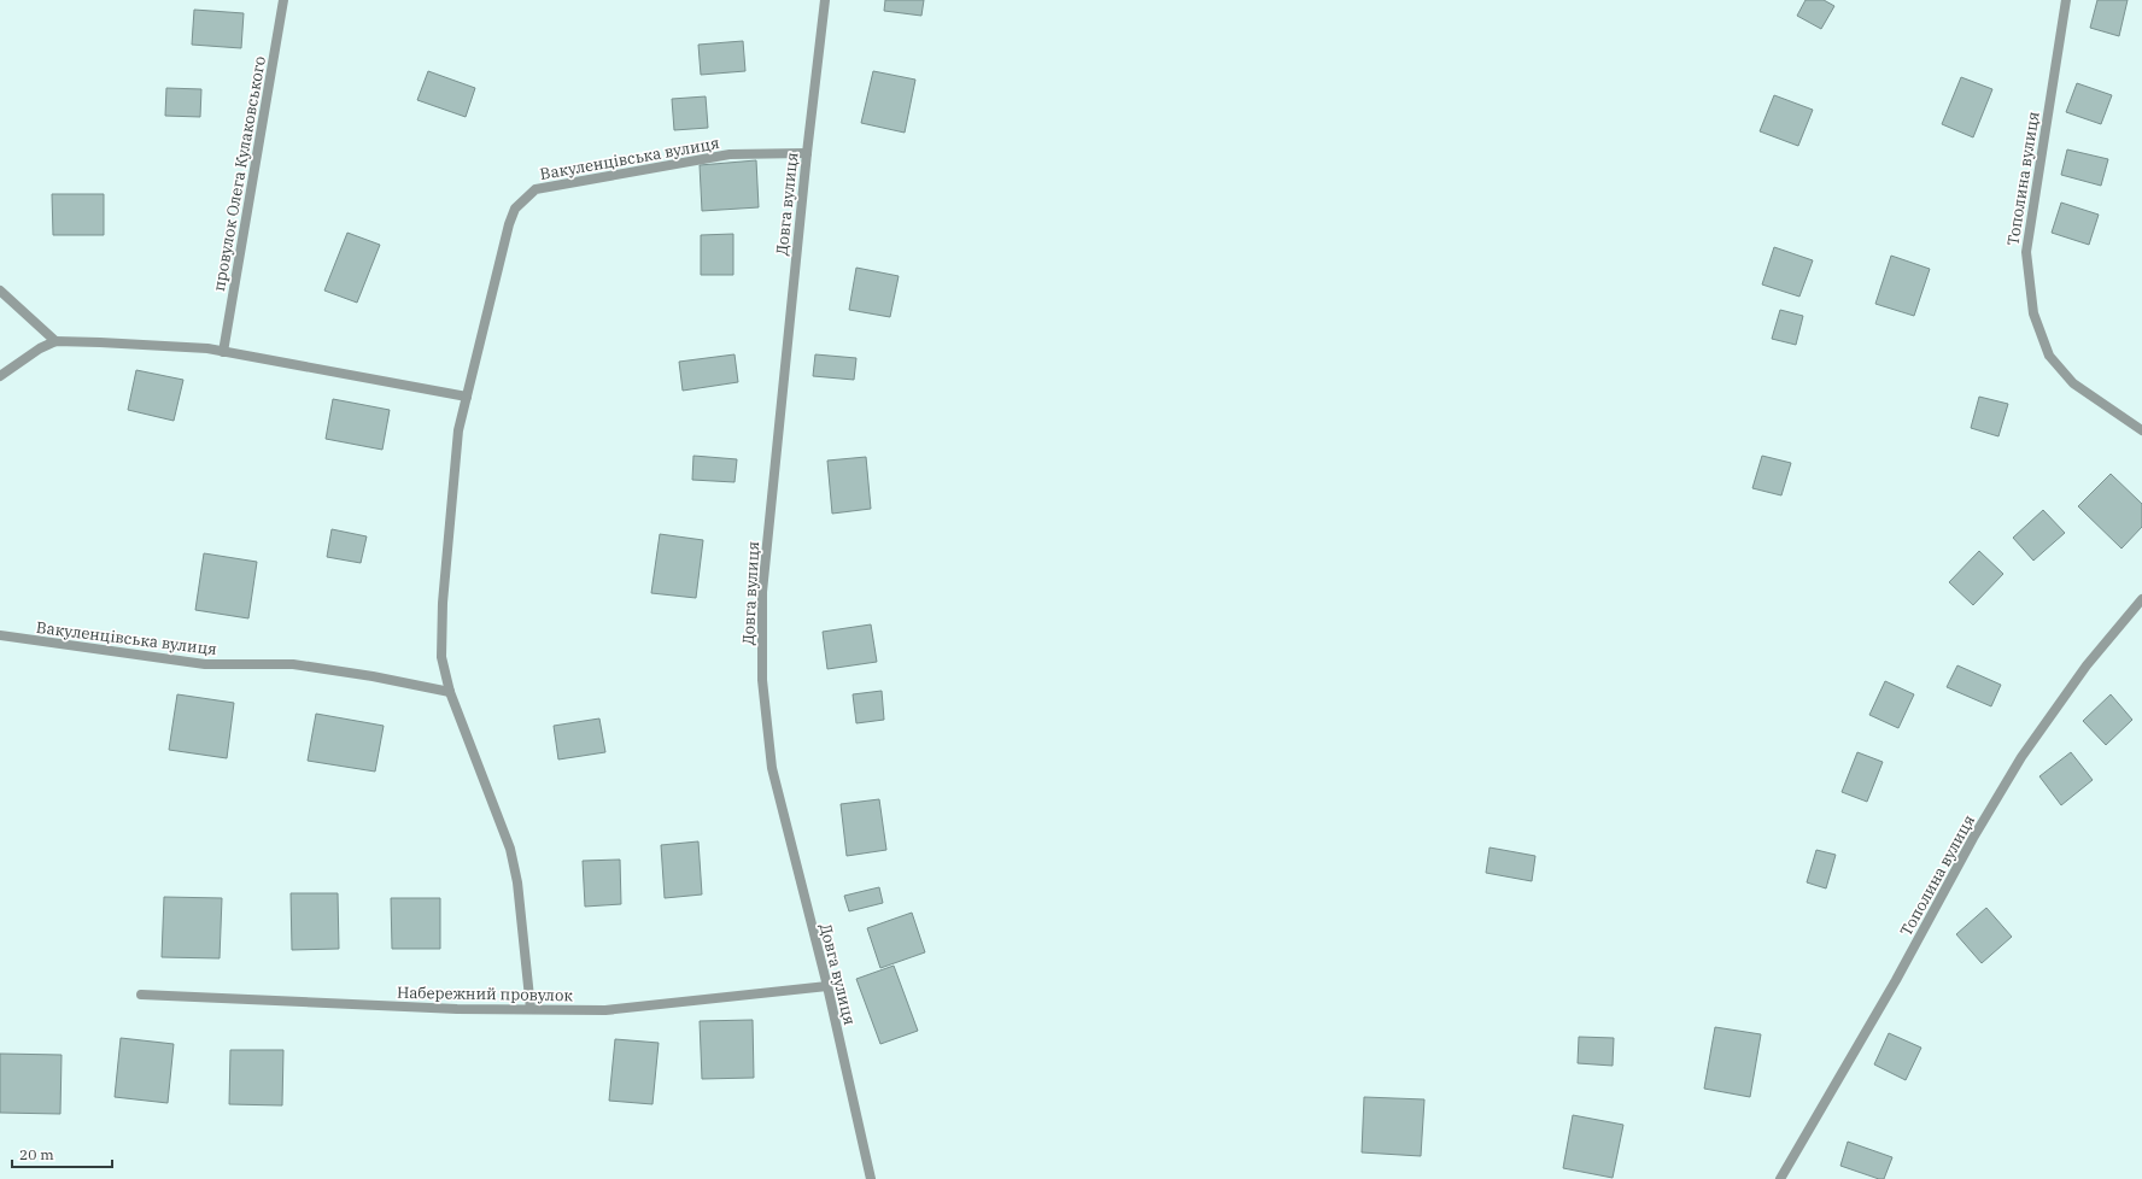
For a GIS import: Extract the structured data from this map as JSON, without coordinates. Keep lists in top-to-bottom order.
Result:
{
  "streets": {
    "street": [
      "Вакуленцівська вулиця",
      "провулок Олега Кулаковського",
      "Тополина вулиця",
      "Довга вулиця",
      "Набережний провулок"
    ]
  },
  "crossings": [
    ["Вакуленцівська вулиця", "Довга вулиця"],
    ["Вакуленцівська вулиця", "Набережний провулок"],
    ["Довга вулиця", "Набережний провулок"]
  ],
  "scale_bar": "20 m"
}
